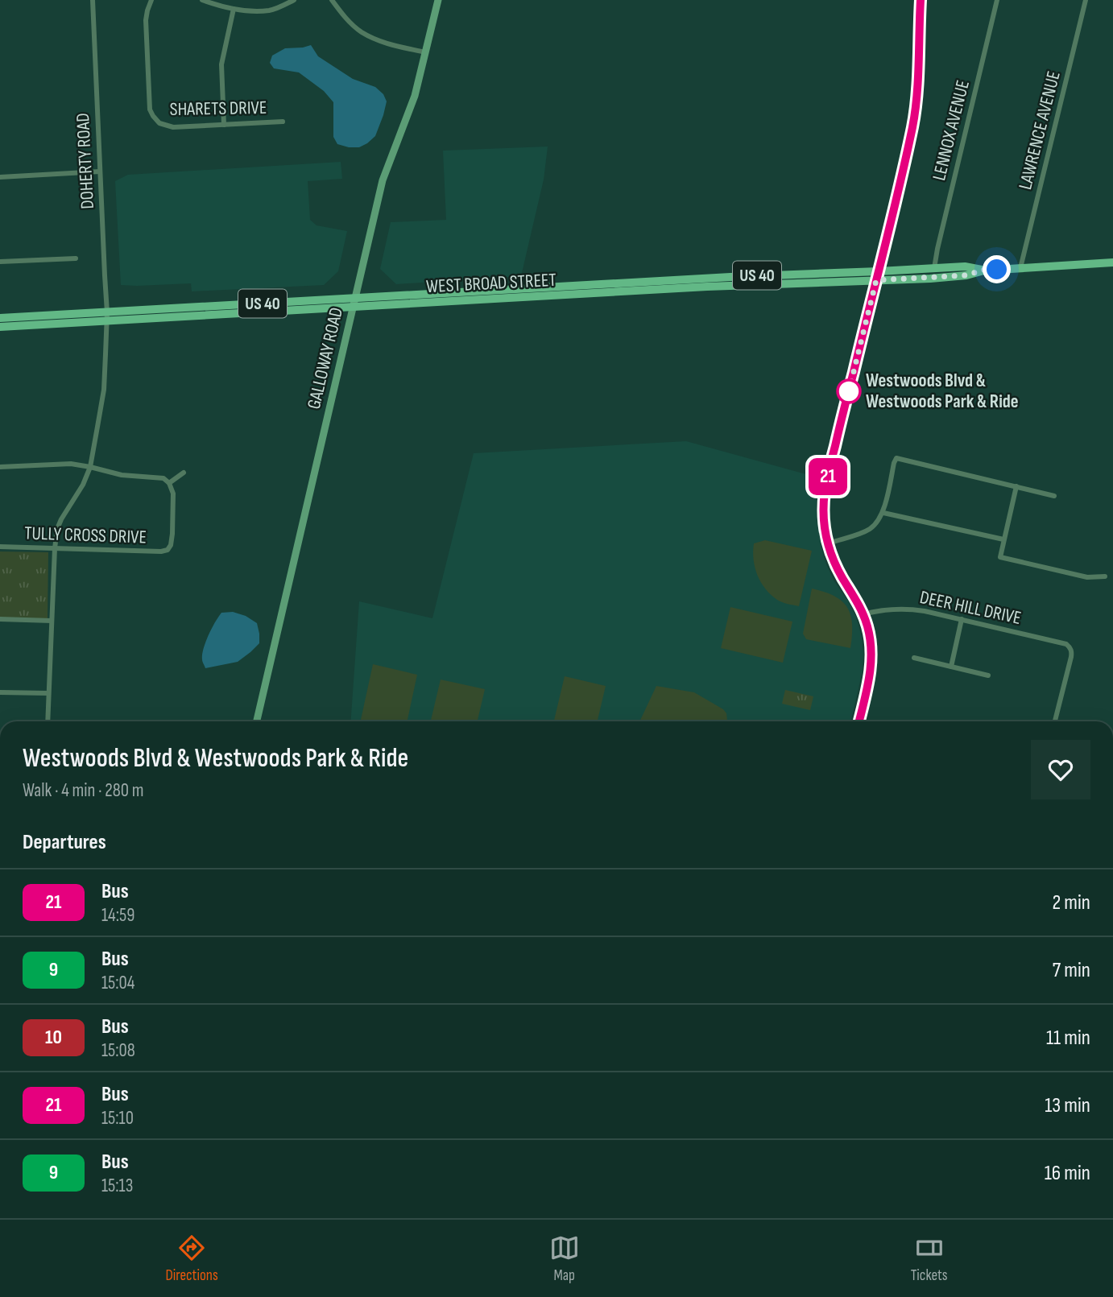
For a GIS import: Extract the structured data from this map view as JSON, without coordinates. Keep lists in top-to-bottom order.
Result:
{
  "streets": {
    "main road": ["US 40", "WEST BROAD STREET"],
    "street": [
      "SHARETS DRIVE",
      "LENNOX AVENUE",
      "LAWRENCE AVENUE",
      "DOHERTY ROAD",
      "GALLOWAY ROAD",
      "TULLY CROSS DRIVE",
      "DEER HILL DRIVE"
    ]
  },
  "crossings": [
    ["LENNOX AVENUE", "WEST BROAD STREET"],
    ["LAWRENCE AVENUE", "WEST BROAD STREET"],
    ["DOHERTY ROAD", "WEST BROAD STREET"],
    ["DOHERTY ROAD", "TULLY CROSS DRIVE"],
    ["WEST BROAD STREET", "GALLOWAY ROAD"]
  ],
  "places": ["Westwoods Blvd & Westwoods Park & Ride"],
  "lines": ["bus line 21"],
  "page": {
    "on_map": "21",
    "heading": [
      ["Westwoods Blvd & Westwoods Park & Ride", "Walk · 4 min · 280 m"],
      "Departures"
    ],
    "list": [
      {
        "mark": "21",
        "name": "Bus",
        "note": "14:59",
        "value": "2 min"
      },
      {
        "mark": "9",
        "name": "Bus",
        "note": "15:04",
        "value": "7 min"
      },
      {
        "mark": "10",
        "name": "Bus",
        "note": "15:08",
        "value": "11 min"
      },
      {
        "mark": "21",
        "name": "Bus",
        "note": "15:10",
        "value": "13 min"
      },
      {
        "mark": "9",
        "name": "Bus",
        "note": "15:13",
        "value": "16 min"
      }
    ],
    "tabs": ["Directions", "Map", "Tickets"]
  }
}
